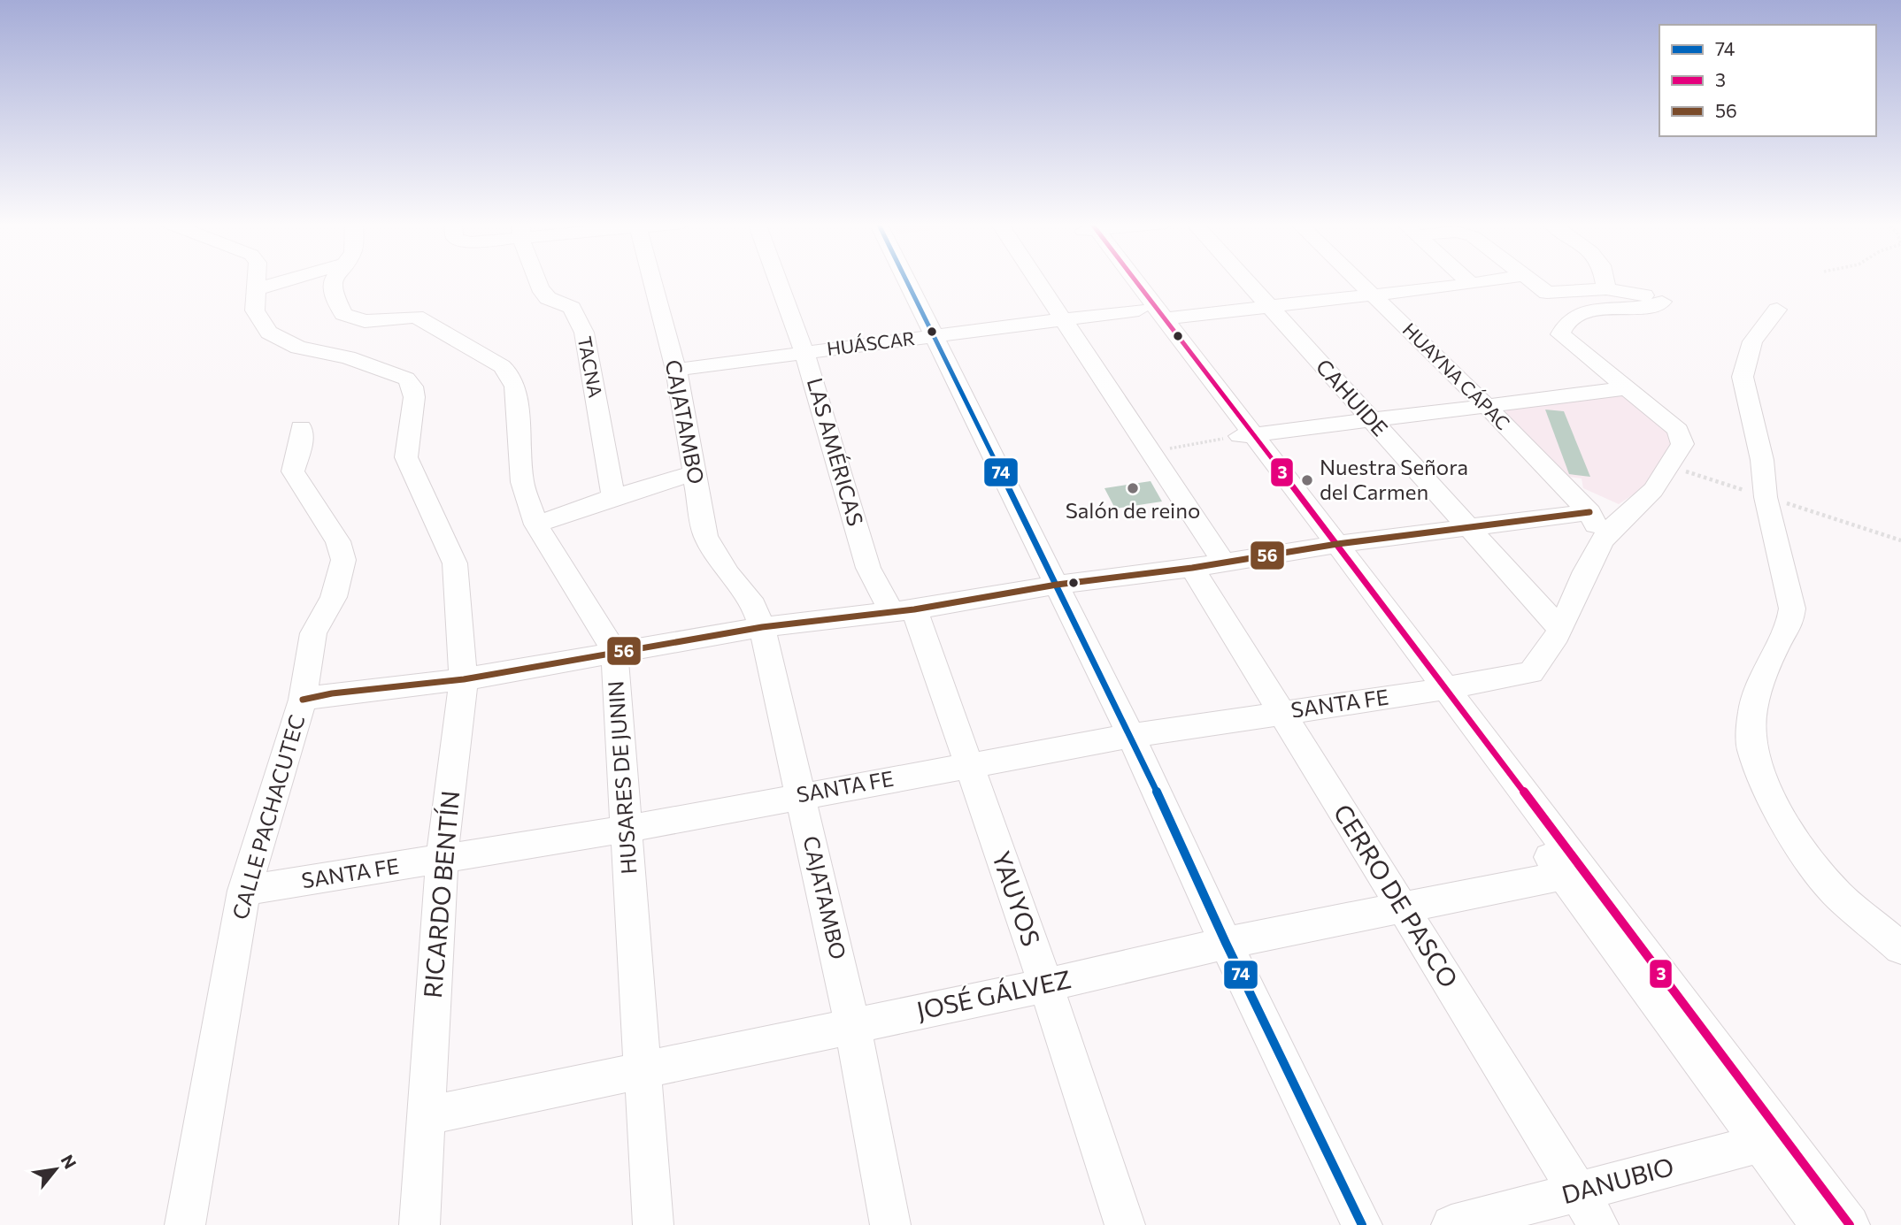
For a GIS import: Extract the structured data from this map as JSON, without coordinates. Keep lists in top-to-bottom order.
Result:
{
  "streets": {
    "street": [
      "HUÁSCAR",
      "TACNA",
      "HUAYNA CÁPAC",
      "CAHUIDE",
      "CAJATAMBO",
      "LAS AMÉRICAS",
      "SANTA FE",
      "HUSARES DE JUNIN",
      "CALLE PACHACUTEC",
      "RICARDO BENTÍN",
      "CERRO DE PASCO",
      "YAUYOS",
      "JOSÉ GÁLVEZ",
      "DANUBIO"
    ]
  },
  "crossings": [
    ["HUÁSCAR", "HUAYNA CÁPAC"],
    ["HUÁSCAR", "CAHUIDE"],
    ["HUÁSCAR", "CAJATAMBO"],
    ["HUÁSCAR", "LAS AMÉRICAS"],
    ["HUAYNA CÁPAC", "SANTA FE"],
    ["CAHUIDE", "SANTA FE"],
    ["CAJATAMBO", "SANTA FE"],
    ["CAJATAMBO", "JOSÉ GÁLVEZ"],
    ["LAS AMÉRICAS", "YAUYOS"],
    ["SANTA FE", "HUSARES DE JUNIN"],
    ["SANTA FE", "CALLE PACHACUTEC"],
    ["SANTA FE", "RICARDO BENTÍN"],
    ["SANTA FE", "CERRO DE PASCO"],
    ["SANTA FE", "YAUYOS"],
    ["HUSARES DE JUNIN", "JOSÉ GÁLVEZ"],
    ["RICARDO BENTÍN", "JOSÉ GÁLVEZ"],
    ["CERRO DE PASCO", "JOSÉ GÁLVEZ"],
    ["CERRO DE PASCO", "DANUBIO"],
    ["YAUYOS", "JOSÉ GÁLVEZ"]
  ],
  "places": ["Nuestra Señora del Carmen", "Salón de reino"],
  "lines": ["transit line 74", "transit line 3", "transit line 56"],
  "legend": ["74", "3", "56"],
  "north": "top right"
}
